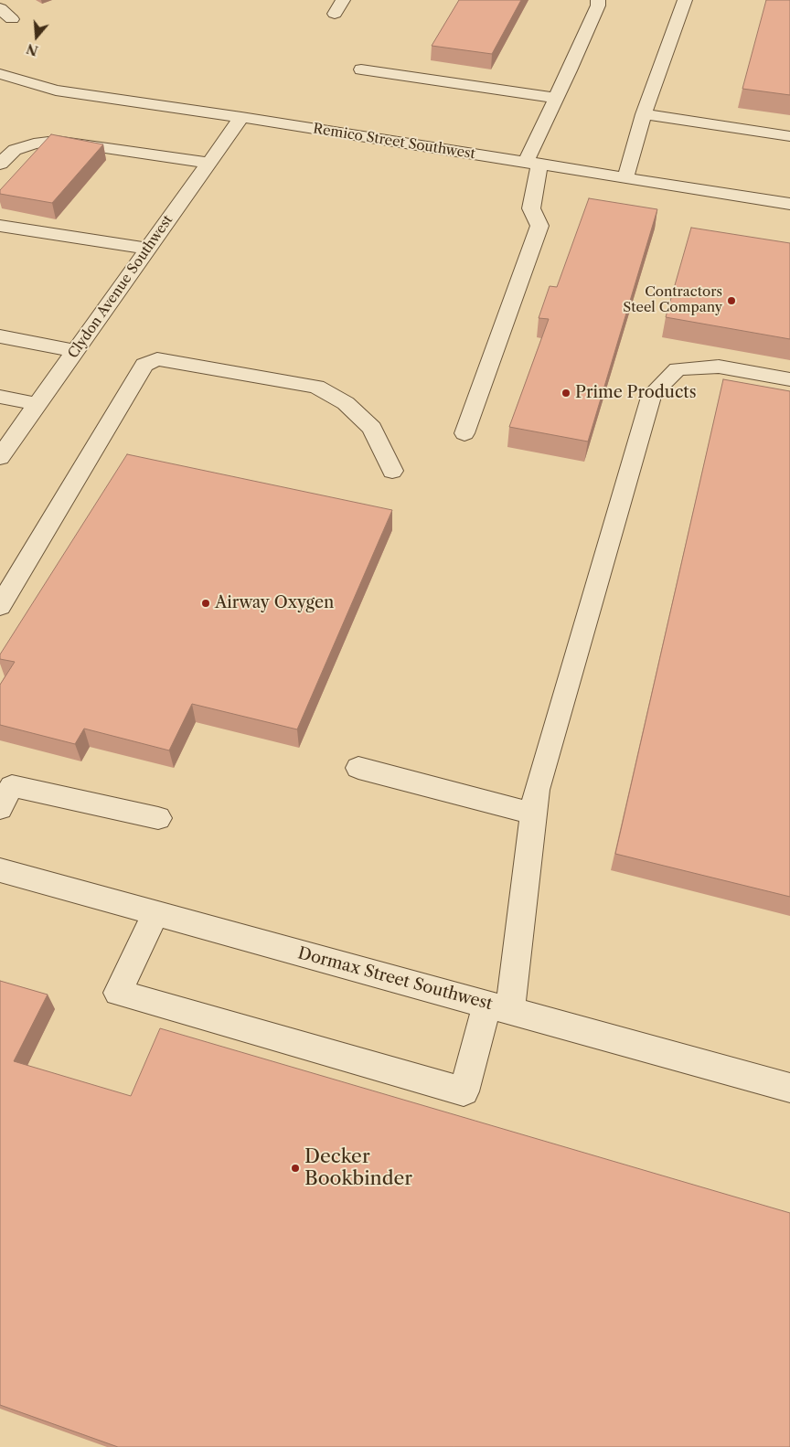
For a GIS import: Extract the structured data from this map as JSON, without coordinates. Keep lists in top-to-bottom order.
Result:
{
  "streets": {
    "street": ["Remico Street Southwest", "Clydon Avenue Southwest", "Dormax Street Southwest"]
  },
  "crossings": [
    ["Remico Street Southwest", "Clydon Avenue Southwest"]
  ],
  "places": [
    "Contractors Steel Company",
    "Prime Products",
    "Airway Oxygen",
    "Decker Bookbinder"
  ],
  "north": "bottom"
}
